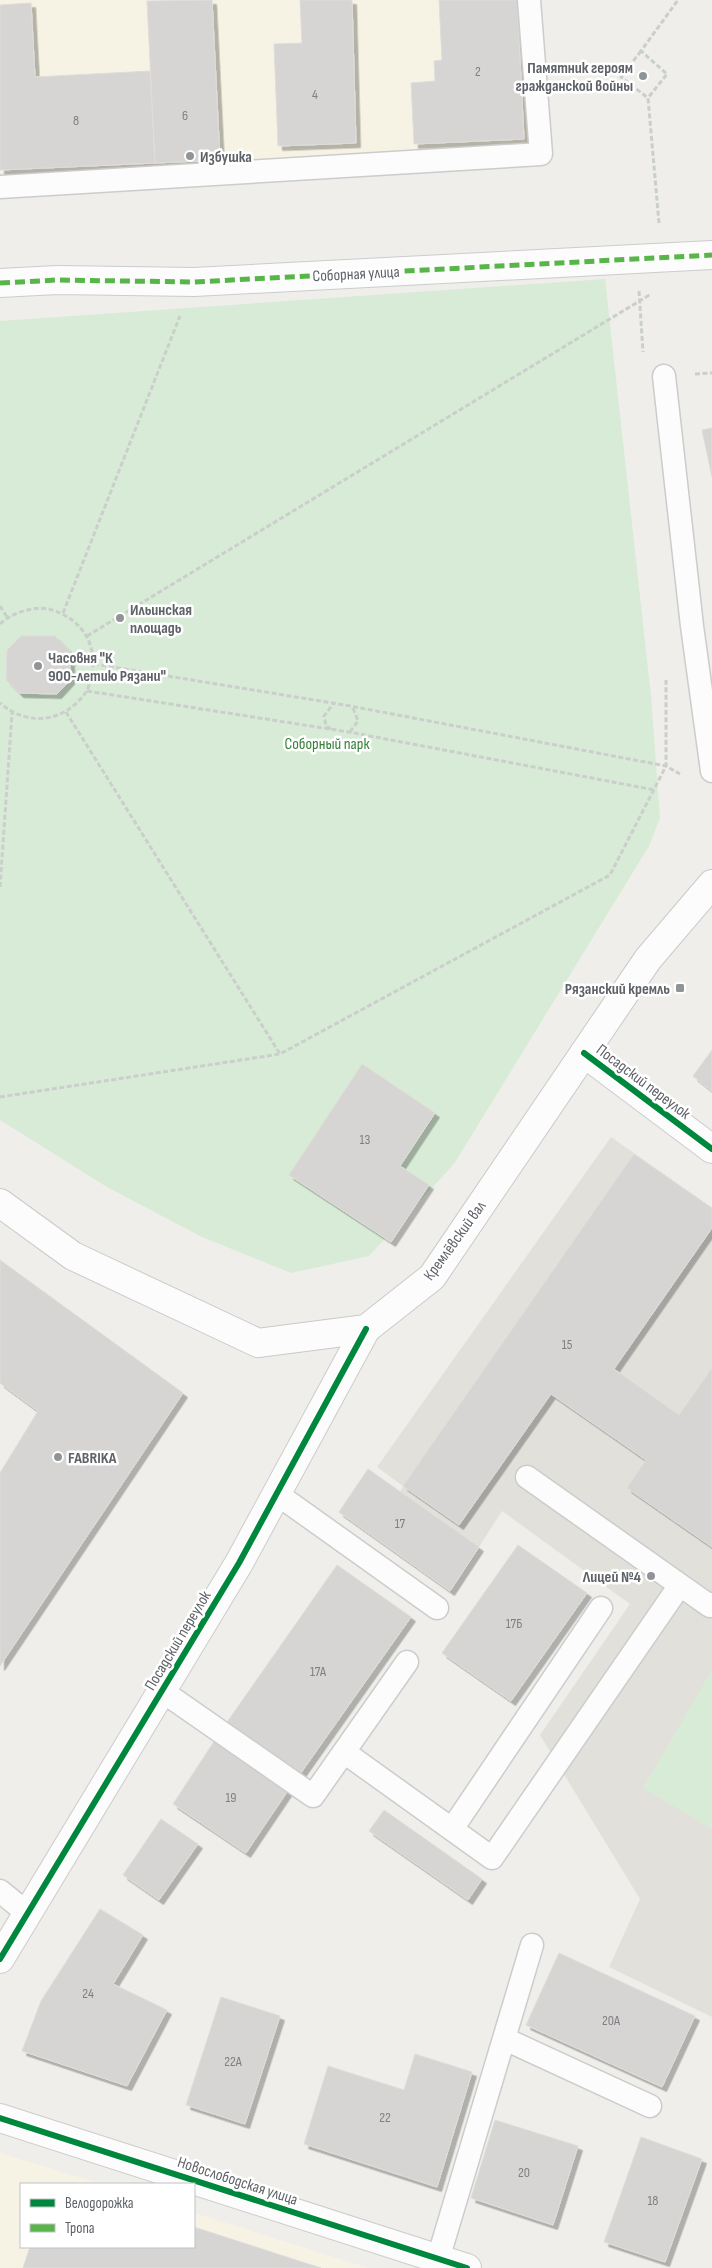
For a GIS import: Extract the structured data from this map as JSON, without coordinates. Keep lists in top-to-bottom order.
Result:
{
  "streets": {
    "street": [
      "Соборная улица",
      "Посадский переулок",
      "Кремлёвский вал",
      "Новослободская улица"
    ]
  },
  "crossings": [
    ["Посадский переулок", "Кремлёвский вал"]
  ],
  "parks": ["Соборный парк"],
  "places": {
    "other": [
      "Памятник героям гражданской войны",
      "Избушка",
      "Ильинская площадь",
      "Часовня \"К 900-летию Рязани\"",
      "FABRIKA",
      "Лицей №4"
    ],
    "transit": ["Рязанский кремль"]
  },
  "house_numbers": [
    "2",
    "4",
    "6",
    "8",
    "13",
    "15",
    "17",
    "17Б",
    "17А",
    "19",
    "24",
    "20А",
    "22А",
    "22",
    "20",
    "18"
  ],
  "legend": ["Велодорожка", "Тропа"]
}
